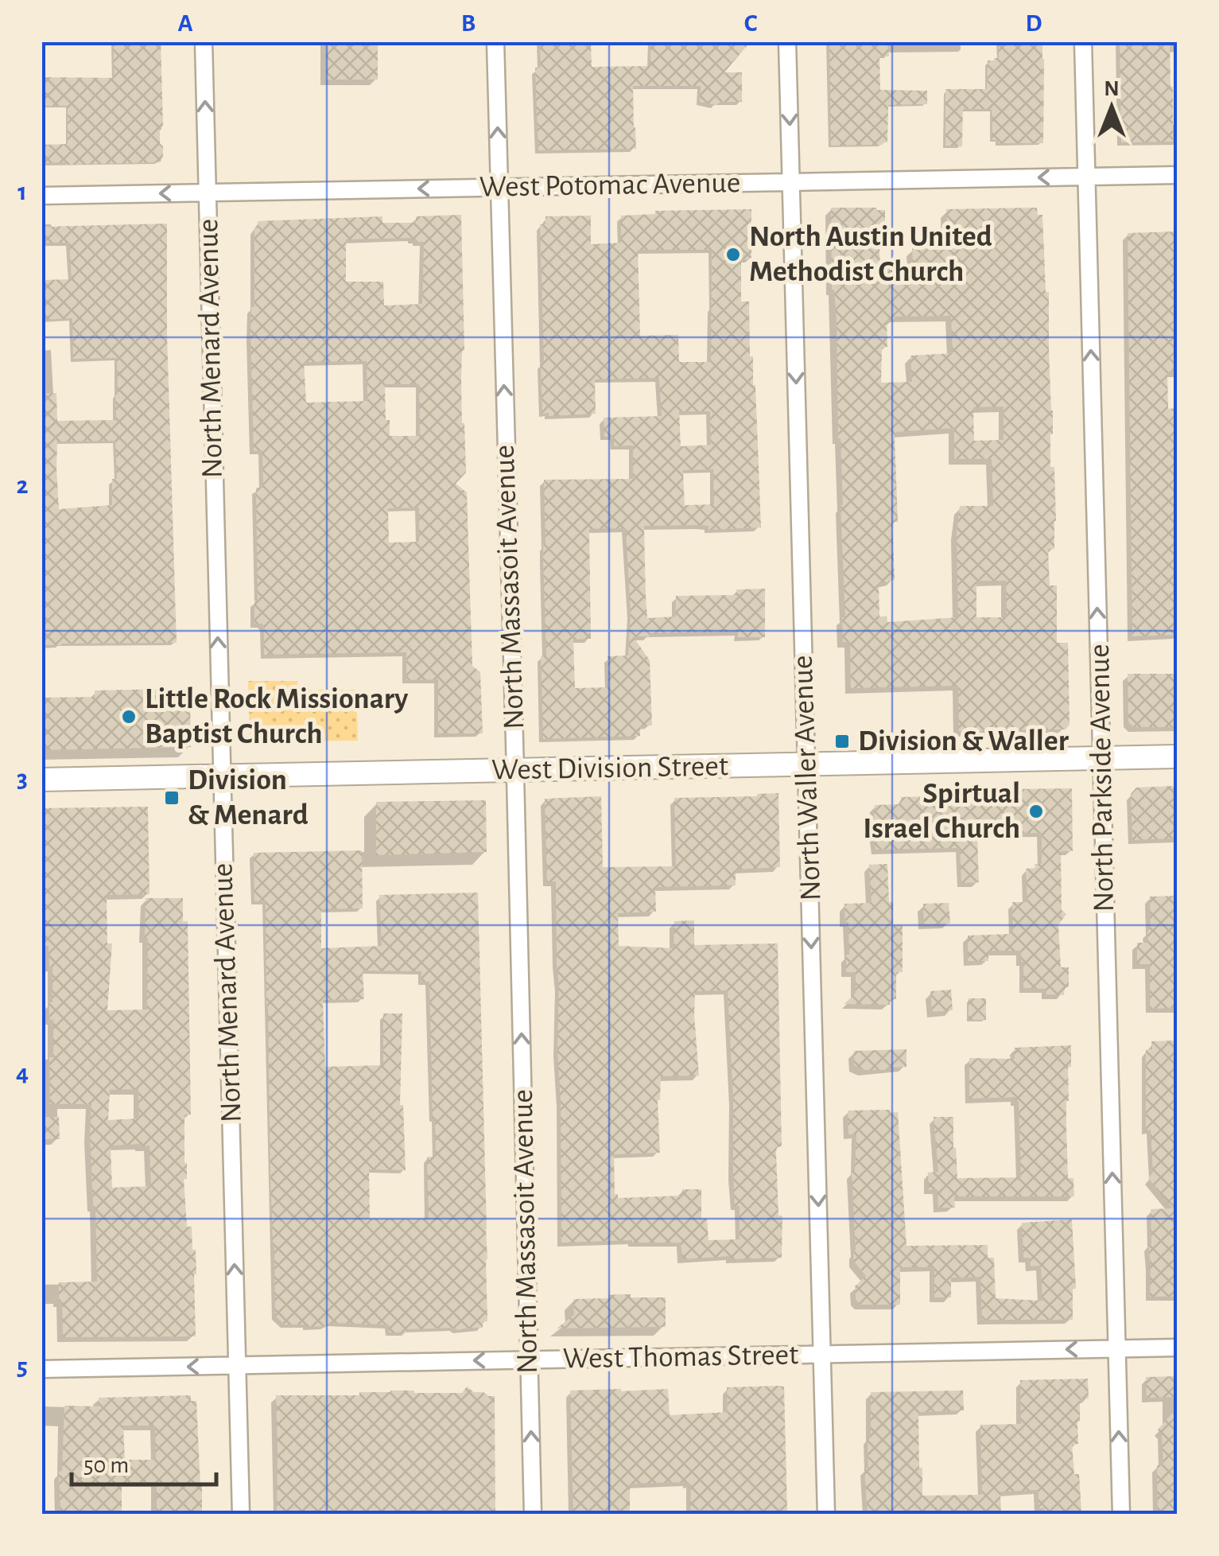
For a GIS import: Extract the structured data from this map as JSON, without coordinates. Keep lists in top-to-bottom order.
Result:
{
  "streets": {
    "main road": ["West Division Street"],
    "street": [
      "West Potomac Avenue",
      "North Menard Avenue",
      "North Massasoit Avenue",
      "North Waller Avenue",
      "North Parkside Avenue",
      "West Thomas Street"
    ]
  },
  "crossings": [
    ["West Potomac Avenue", "North Menard Avenue"],
    ["West Potomac Avenue", "North Massasoit Avenue"],
    ["West Potomac Avenue", "North Waller Avenue"],
    ["West Potomac Avenue", "North Parkside Avenue"],
    ["North Menard Avenue", "West Division Street"],
    ["North Menard Avenue", "West Thomas Street"],
    ["North Massasoit Avenue", "West Division Street"],
    ["North Massasoit Avenue", "West Thomas Street"],
    ["West Division Street", "North Waller Avenue"],
    ["West Division Street", "North Parkside Avenue"],
    ["North Waller Avenue", "West Thomas Street"],
    ["North Parkside Avenue", "West Thomas Street"]
  ],
  "one_way": [
    "West Potomac Avenue",
    "North Menard Avenue",
    "North Massasoit Avenue",
    "North Waller Avenue",
    "North Parkside Avenue",
    "West Thomas Street"
  ],
  "places": {
    "other": ["North Austin United Methodist Church", "Little Rock Missionary Baptist Church", "Spirtual Israel Church"],
    "transit": ["Division & Waller", "Division & Menard"]
  },
  "scale_bar": "50 m",
  "north": "top",
  "grid": {
    "columns": [
      "A",
      "B",
      "C",
      "D"
    ],
    "rows": [
      "1",
      "2",
      "3",
      "4",
      "5"
    ]
  }
}
